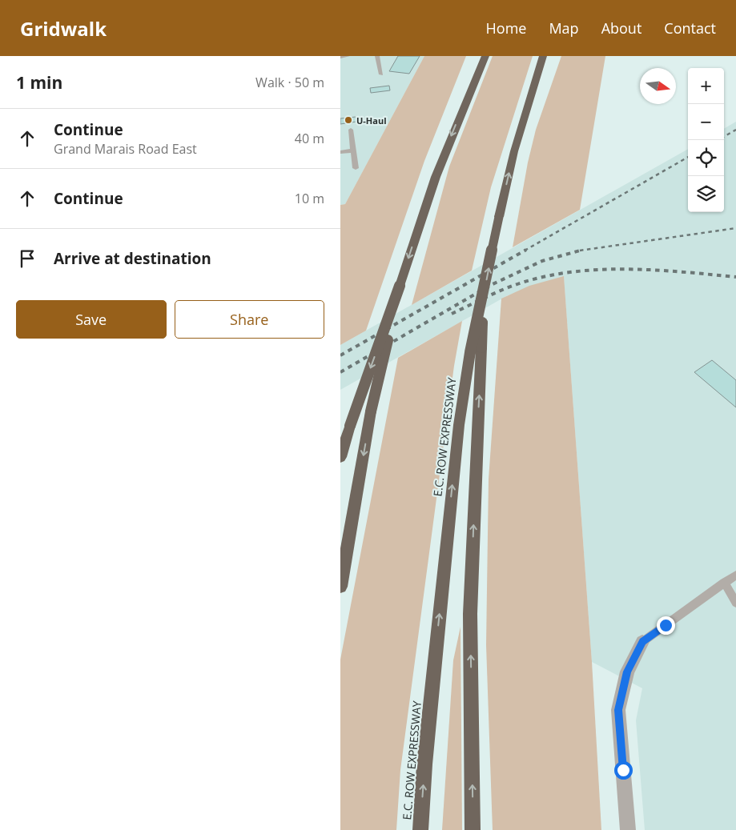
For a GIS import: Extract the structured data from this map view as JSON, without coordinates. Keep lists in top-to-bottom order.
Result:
{
  "streets": {
    "highway": ["E.C. ROW EXPRESSWAY"]
  },
  "places": ["U-Haul"],
  "north": "right",
  "page": {
    "header": "Gridwalk",
    "nav": [
      "Home",
      "Map",
      "About",
      "Contact"
    ],
    "heading": ["1 min", "Walk · 50 m"],
    "map_buttons": ["+", "−"],
    "list": [
      ["Continue", "Grand Marais Road East", "40 m"],
      ["Continue", "10 m"],
      "Arrive at destination"
    ],
    "buttons": ["Save", "Share"]
  }
}
